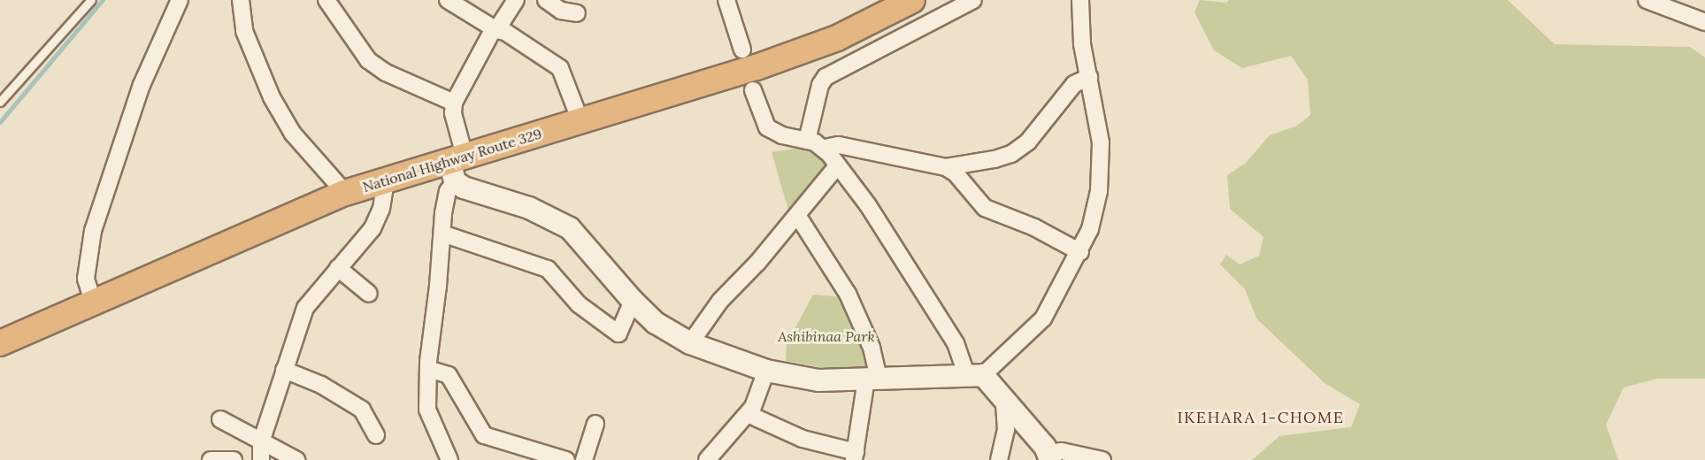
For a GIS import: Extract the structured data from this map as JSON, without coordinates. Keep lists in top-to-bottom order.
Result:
{
  "streets": {
    "highway": ["National Highway Route 329"]
  },
  "districts": ["IKEHARA 1-CHOME"],
  "parks": ["Ashibinaa Park"]
}
